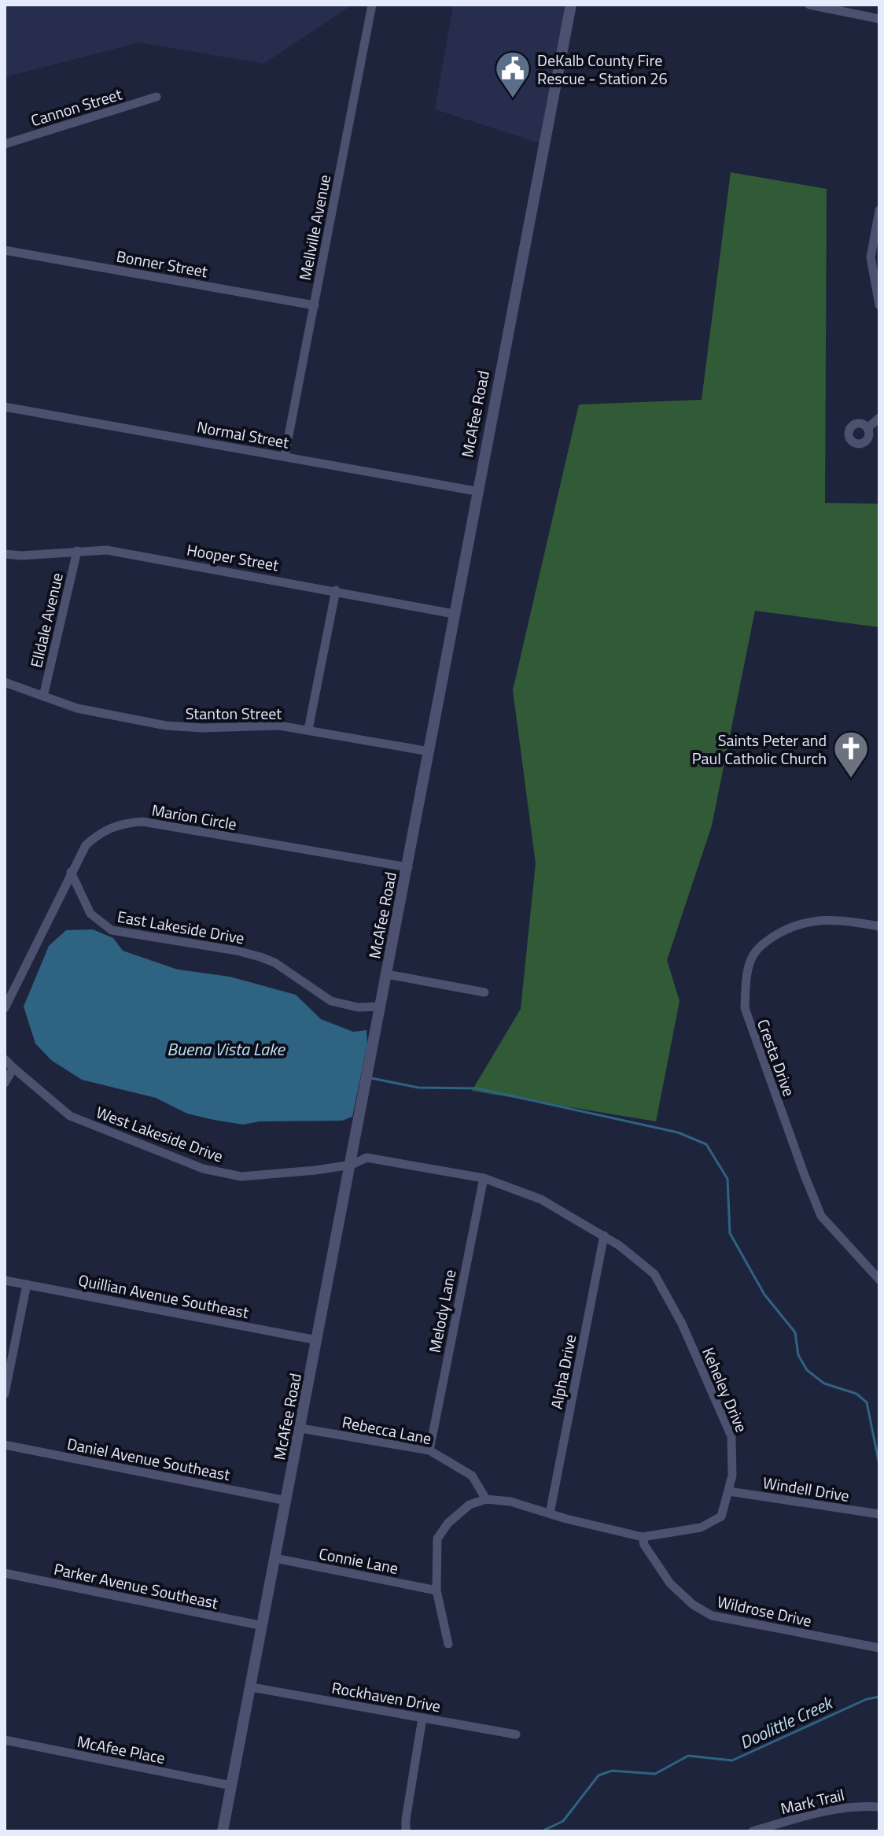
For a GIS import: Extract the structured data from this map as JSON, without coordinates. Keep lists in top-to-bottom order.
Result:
{
  "streets": {
    "street": [
      "Cannon Street",
      "Mellville Avenue",
      "Bonner Street",
      "McAfee Road",
      "Normal Street",
      "Hooper Street",
      "Elldale Avenue",
      "Stanton Street",
      "Marion Circle",
      "East Lakeside Drive",
      "Cresta Drive",
      "West Lakeside Drive",
      "Quillian Avenue Southeast",
      "Melody Lane",
      "Alpha Drive",
      "Keheley Drive",
      "Rebecca Lane",
      "Daniel Avenue Southeast",
      "Windell Drive",
      "Connie Lane",
      "Parker Avenue Southeast",
      "Wildrose Drive",
      "Rockhaven Drive",
      "McAfee Place",
      "Mark Trail"
    ]
  },
  "crossings": [
    ["Mellville Avenue", "Bonner Street"],
    ["Mellville Avenue", "Normal Street"],
    ["McAfee Road", "Normal Street"],
    ["McAfee Road", "Hooper Street"],
    ["McAfee Road", "Stanton Street"],
    ["McAfee Road", "Marion Circle"],
    ["McAfee Road", "East Lakeside Drive"],
    ["McAfee Road", "West Lakeside Drive"],
    ["McAfee Road", "Quillian Avenue Southeast"],
    ["McAfee Road", "Keheley Drive"],
    ["McAfee Road", "Rebecca Lane"],
    ["McAfee Road", "Daniel Avenue Southeast"],
    ["McAfee Road", "Connie Lane"],
    ["McAfee Road", "Parker Avenue Southeast"],
    ["McAfee Road", "Rockhaven Drive"],
    ["McAfee Road", "McAfee Place"],
    ["Hooper Street", "Elldale Avenue"],
    ["Elldale Avenue", "Stanton Street"],
    ["Marion Circle", "East Lakeside Drive"],
    ["West Lakeside Drive", "Keheley Drive"],
    ["Melody Lane", "Keheley Drive"],
    ["Melody Lane", "Rebecca Lane"],
    ["Alpha Drive", "Keheley Drive"],
    ["Keheley Drive", "Rebecca Lane"],
    ["Keheley Drive", "Windell Drive"],
    ["Keheley Drive", "Wildrose Drive"]
  ],
  "water": ["Buena Vista Lake", "Doolittle Creek"],
  "places": {
    "public building": ["DeKalb County Fire Rescue - Station 26"],
    "church": ["Saints Peter and Paul Catholic Church"]
  }
}
